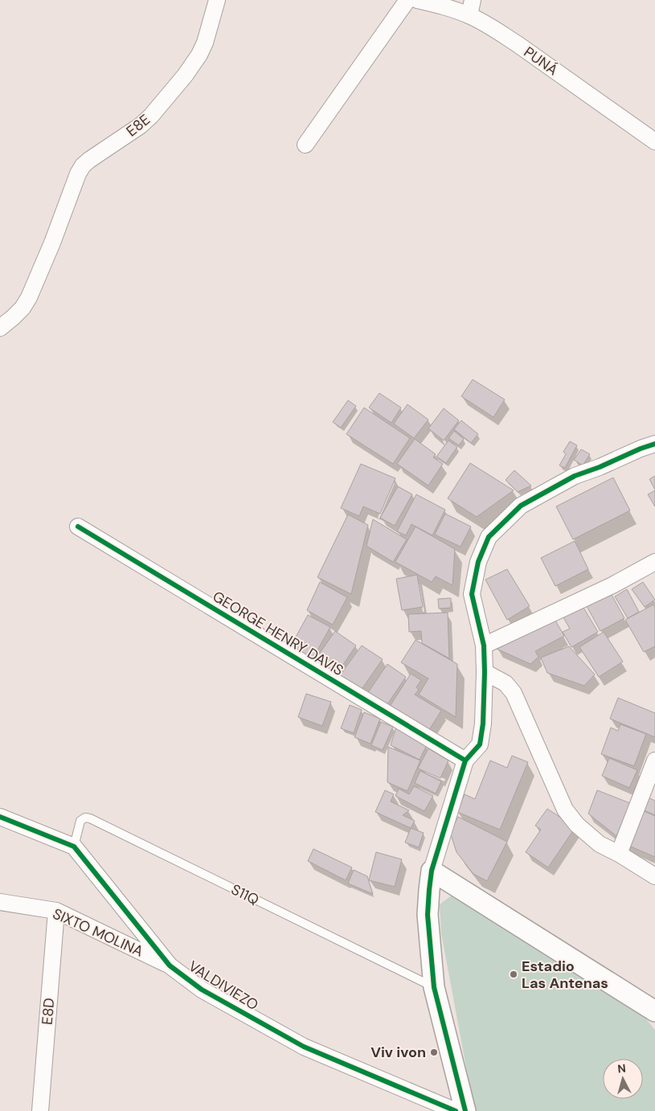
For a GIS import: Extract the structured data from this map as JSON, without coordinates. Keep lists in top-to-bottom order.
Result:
{
  "streets": {
    "street": [
      "PUNÁ",
      "E8E",
      "GEORGE HENRY DAVIS",
      "SIXTO MOLINA",
      "VALDIVIEZO",
      "E8D"
    ],
    "lane": ["S11Q"]
  },
  "crossings": [
    ["S11Q", "VALDIVIEZO"],
    ["SIXTO MOLINA", "VALDIVIEZO"],
    ["SIXTO MOLINA", "E8D"]
  ],
  "places": ["Estadio Las Antenas", "Viv ivon"],
  "north": "top"
}
